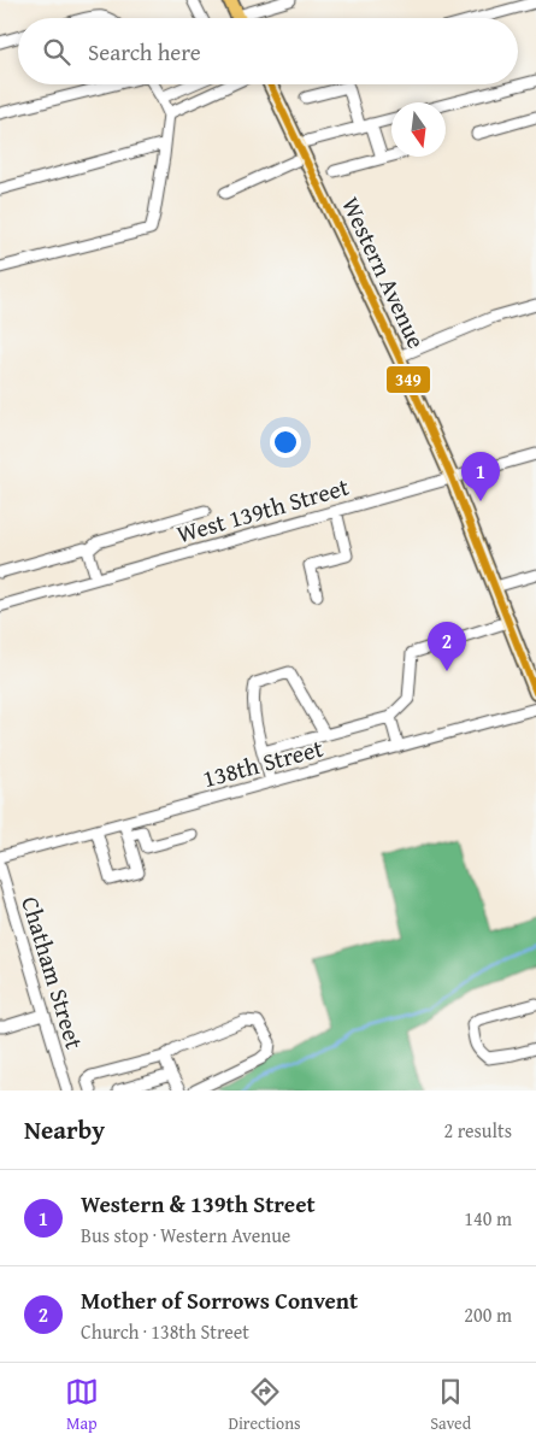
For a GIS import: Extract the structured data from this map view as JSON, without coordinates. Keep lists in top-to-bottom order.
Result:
{
  "streets": {
    "main road": ["Western Avenue"],
    "street": ["West 139th Street", "138th Street", "Chatham Street"]
  },
  "crossings": [
    ["Western Avenue", "West 139th Street"]
  ],
  "lines": ["transit line 349"],
  "north": "bottom",
  "page": {
    "search": "Search here",
    "pins": ["1", "2"],
    "heading": ["Nearby", "2 results"],
    "list": [
      {
        "mark": "1",
        "name": "Western & 139th Street",
        "note": "Bus stop · Western Avenue",
        "value": "140 m"
      },
      {
        "mark": "2",
        "name": "Mother of Sorrows Convent",
        "note": "Church · 138th Street",
        "value": "200 m"
      }
    ],
    "nav": ["Map", "Directions", "Saved"]
  }
}
